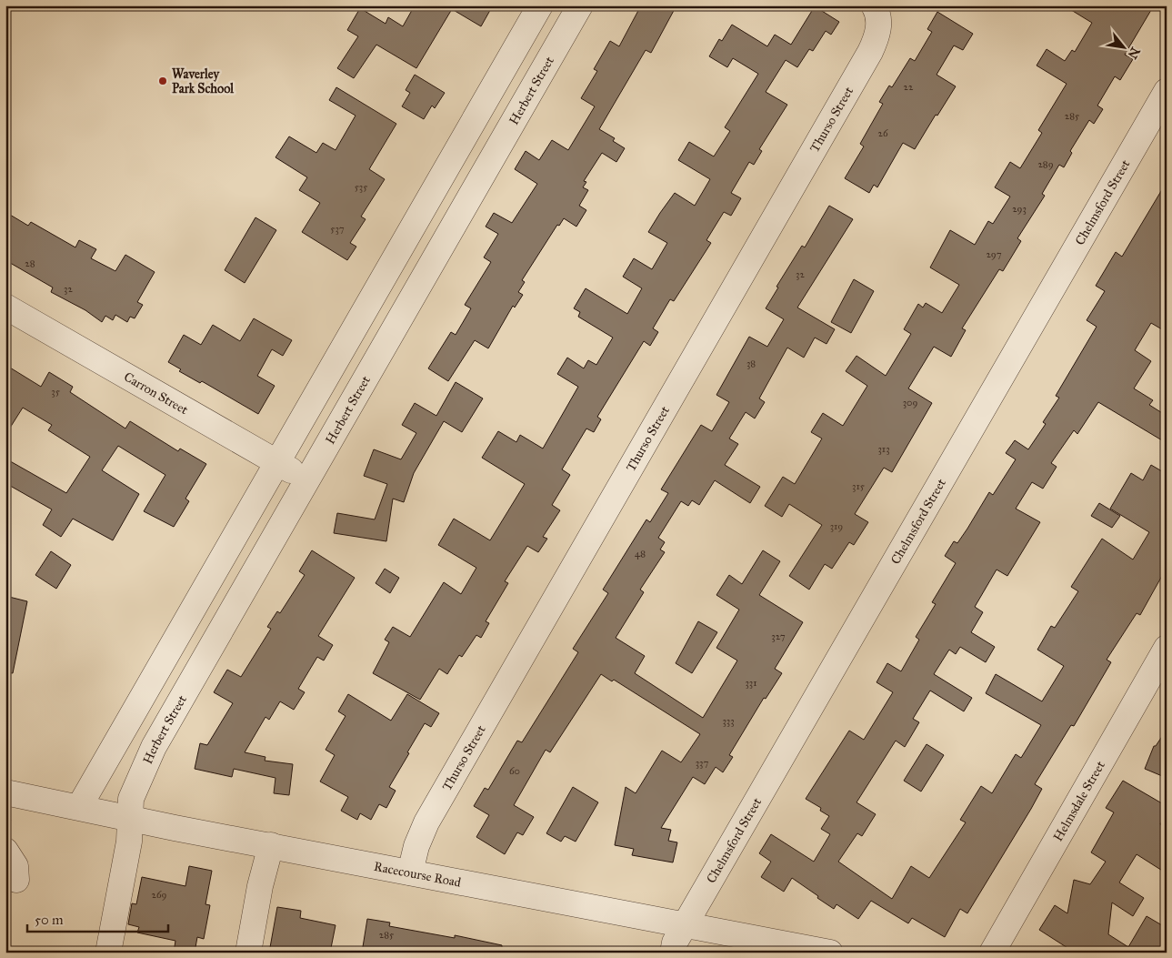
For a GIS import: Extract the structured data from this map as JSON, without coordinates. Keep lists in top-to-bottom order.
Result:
{
  "streets": {
    "street": [
      "Herbert Street",
      "Thurso Street",
      "Chelmsford Street",
      "Carron Street",
      "Helmsdale Street",
      "Racecourse Road"
    ]
  },
  "crossings": [
    ["Herbert Street", "Carron Street"],
    ["Herbert Street", "Racecourse Road"],
    ["Thurso Street", "Racecourse Road"],
    ["Chelmsford Street", "Racecourse Road"]
  ],
  "places": ["Waverley Park School"],
  "house_numbers": [
    "22",
    "285",
    "26",
    "289",
    "535",
    "293",
    "537",
    "297",
    "28",
    "32",
    "32",
    "38",
    "35",
    "309",
    "313",
    "315",
    "319",
    "48",
    "327",
    "331",
    "333",
    "337",
    "60",
    "269",
    "285"
  ],
  "scale_bar": "50 m",
  "north": "bottom right"
}
